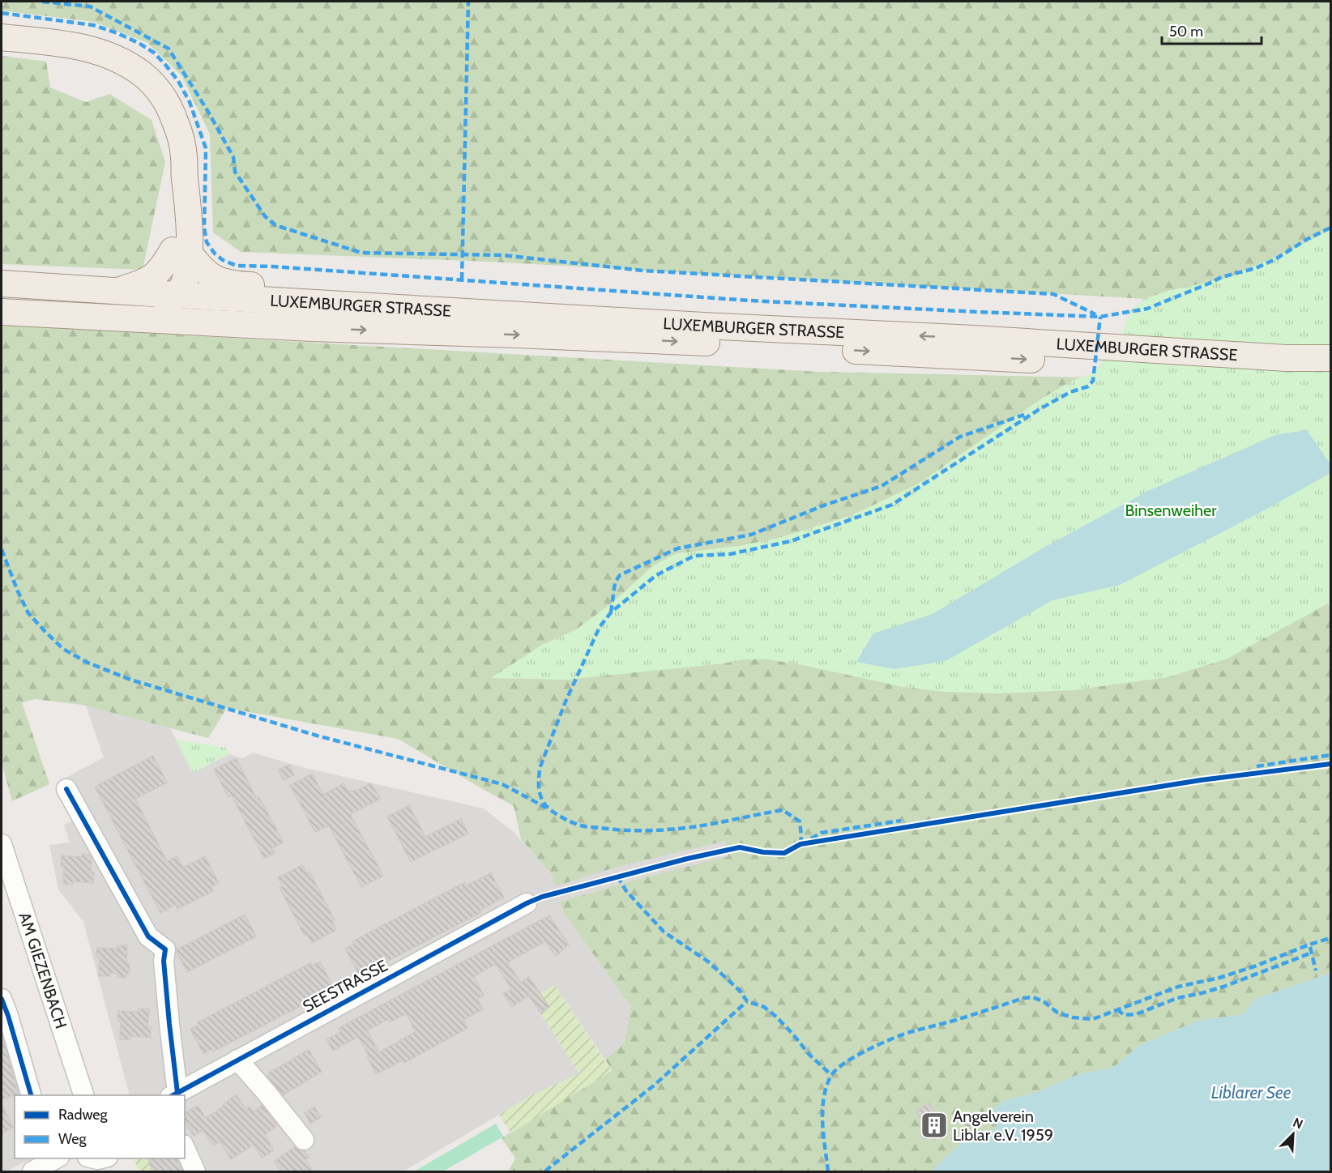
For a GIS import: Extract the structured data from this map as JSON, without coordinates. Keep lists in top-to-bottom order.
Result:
{
  "streets": {
    "main road": ["LUXEMBURGER STRASSE"],
    "street": ["AM GIEZENBACH", "SEESTRASSE"]
  },
  "water": ["Liblarer See"],
  "parks": ["Binsenweiher"],
  "places": {
    "building": ["Angelverein Liblar e.V. 1959"]
  },
  "legend": ["Radweg", "Weg"],
  "scale_bar": "50 m",
  "north": "top right"
}
